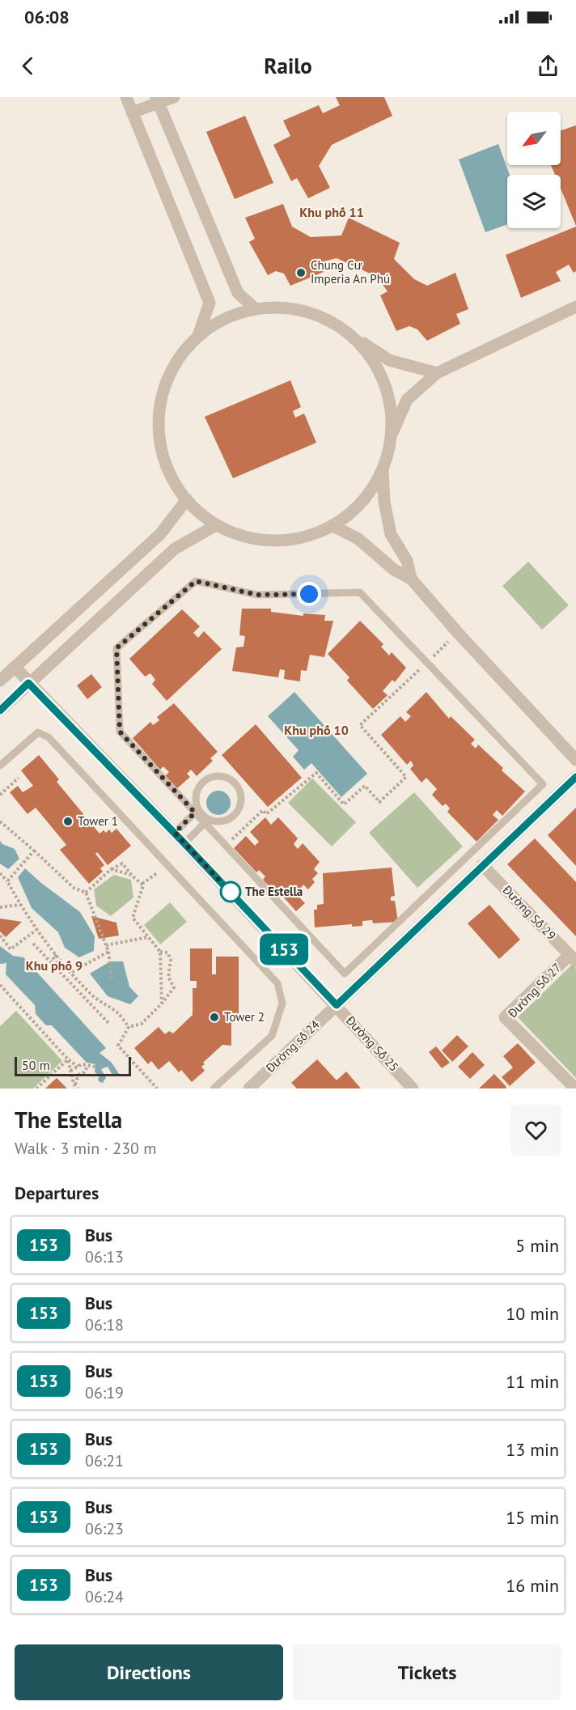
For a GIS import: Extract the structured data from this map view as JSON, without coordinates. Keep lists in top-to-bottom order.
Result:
{
  "streets": {
    "street": [
      "Đường Số 29",
      "Đường Số 27",
      "Đường Số 25",
      "Đường số 24"
    ]
  },
  "crossings": [
    ["Đường Số 29", "Đường Số 27"],
    ["Đường Số 25", "Đường số 24"]
  ],
  "districts": ["Khu phố 11", "Khu phố 10", "Khu phố 9"],
  "places": [
    "Chung Cư Imperia An Phú",
    "Tower 1",
    "The Estella",
    "Tower 2"
  ],
  "lines": ["bus line 153"],
  "scale_bar": "50 m",
  "north": "bottom left",
  "page": {
    "status": "06:08",
    "header": "Railo",
    "on_map": "153",
    "scale": "50 m",
    "heading": [
      ["The Estella", "Walk · 3 min · 230 m"],
      "Departures"
    ],
    "list": [
      {
        "mark": "153",
        "name": "Bus",
        "note": "06:13",
        "value": "5 min"
      },
      {
        "mark": "153",
        "name": "Bus",
        "note": "06:18",
        "value": "10 min"
      },
      {
        "mark": "153",
        "name": "Bus",
        "note": "06:19",
        "value": "11 min"
      },
      {
        "mark": "153",
        "name": "Bus",
        "note": "06:21",
        "value": "13 min"
      },
      {
        "mark": "153",
        "name": "Bus",
        "note": "06:23",
        "value": "15 min"
      },
      {
        "mark": "153",
        "name": "Bus",
        "note": "06:24",
        "value": "16 min"
      }
    ],
    "buttons": ["Directions", "Tickets"]
  }
}
